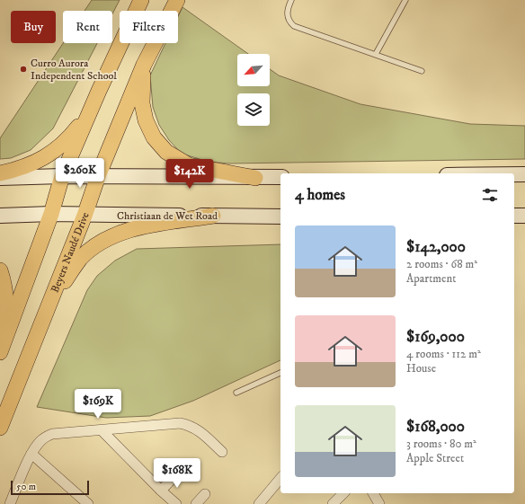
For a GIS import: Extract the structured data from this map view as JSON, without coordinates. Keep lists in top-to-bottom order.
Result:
{
  "streets": {
    "main road": ["Christiaan de Wet Road", "Beyers Naudé Drive"]
  },
  "crossings": [
    ["Christiaan de Wet Road", "Beyers Naudé Drive"]
  ],
  "places": ["Curro Aurora Independent School"],
  "scale_bar": "50 m",
  "north": "bottom left",
  "page": {
    "chip": ["Buy", "Rent", "Filters"],
    "price": [
      "$260K",
      "$142K",
      "$169K",
      "$168K"
    ],
    "heading": "4 homes",
    "list": [
      {
        "name": "$142,000",
        "note": "2 rooms · 68 m² · Apartment"
      },
      {
        "name": "$169,000",
        "note": "4 rooms · 112 m² · House"
      },
      {
        "name": "$168,000",
        "note": "3 rooms · 80 m² · Apple Street"
      }
    ],
    "scale": "50 m"
  }
}
